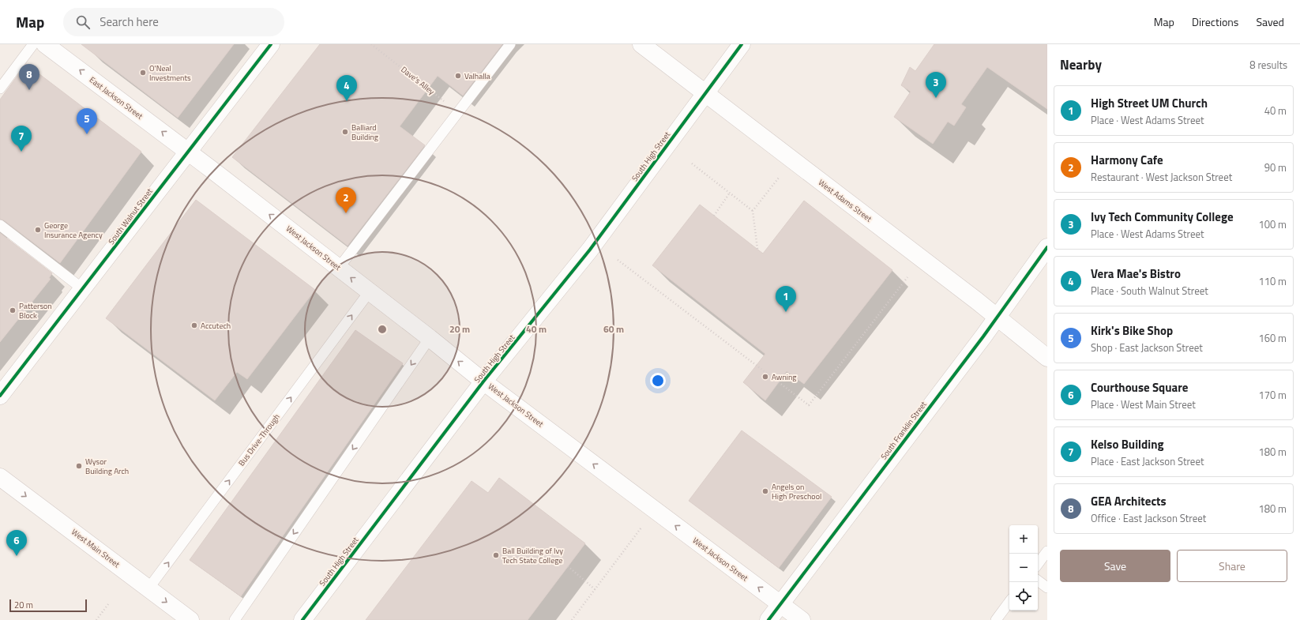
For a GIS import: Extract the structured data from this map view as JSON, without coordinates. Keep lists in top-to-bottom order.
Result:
{
  "streets": {
    "main road": [
      "East Jackson Street",
      "South High Street",
      "West Adams Street",
      "South Walnut Street",
      "West Jackson Street",
      "South Franklin Street",
      "West Main Street"
    ],
    "lane": ["Bus Drive-Through"],
    "path": ["Dave's Alley"]
  },
  "crossings": [
    ["East Jackson Street", "South Walnut Street"],
    ["East Jackson Street", "West Jackson Street"],
    ["South High Street", "West Adams Street"],
    ["South High Street", "West Jackson Street"],
    ["West Adams Street", "South Franklin Street"],
    ["South Walnut Street", "West Jackson Street"],
    ["West Jackson Street", "South Franklin Street"],
    ["West Jackson Street", "Bus Drive-Through"],
    ["Bus Drive-Through", "West Main Street"]
  ],
  "one_way": ["East Jackson Street", "West Jackson Street", "West Main Street"],
  "places": [
    "O'Neal Investments",
    "Valhalla",
    "Balliard Building",
    "George Insurance Agency",
    "Patterson Block",
    "Accutech",
    "Awning",
    "Wysor Building Arch",
    "Angels on High Preschool",
    "Ball Building of Ivy Tech State College"
  ],
  "scale_bar": "20 m",
  "page": {
    "header": "Map",
    "search": "Search here",
    "nav": ["Map", "Directions", "Saved"],
    "heading": ["Nearby", "8 results"],
    "pins": [
      "8",
      "3",
      "4",
      "5",
      "7",
      "2",
      "1",
      "6"
    ],
    "list": [
      {
        "mark": "1",
        "name": "High Street UM Church",
        "note": "Place · West Adams Street",
        "value": "40 m"
      },
      {
        "mark": "2",
        "name": "Harmony Cafe",
        "note": "Restaurant · West Jackson Street",
        "value": "90 m"
      },
      {
        "mark": "3",
        "name": "Ivy Tech Community College",
        "note": "Place · West Adams Street",
        "value": "100 m"
      },
      {
        "mark": "4",
        "name": "Vera Mae's Bistro",
        "note": "Place · South Walnut Street",
        "value": "110 m"
      },
      {
        "mark": "5",
        "name": "Kirk's Bike Shop",
        "note": "Shop · East Jackson Street",
        "value": "160 m"
      },
      {
        "mark": "6",
        "name": "Courthouse Square",
        "note": "Place · West Main Street",
        "value": "170 m"
      },
      {
        "mark": "7",
        "name": "Kelso Building",
        "note": "Place · East Jackson Street",
        "value": "180 m"
      },
      {
        "mark": "8",
        "name": "GEA Architects",
        "note": "Office · East Jackson Street",
        "value": "180 m"
      }
    ],
    "map_buttons": ["+", "−"],
    "buttons": ["Save", "Share"],
    "scale": "20 m"
  },
  "rings": ["20 m", "40 m", "60 m"]
}
